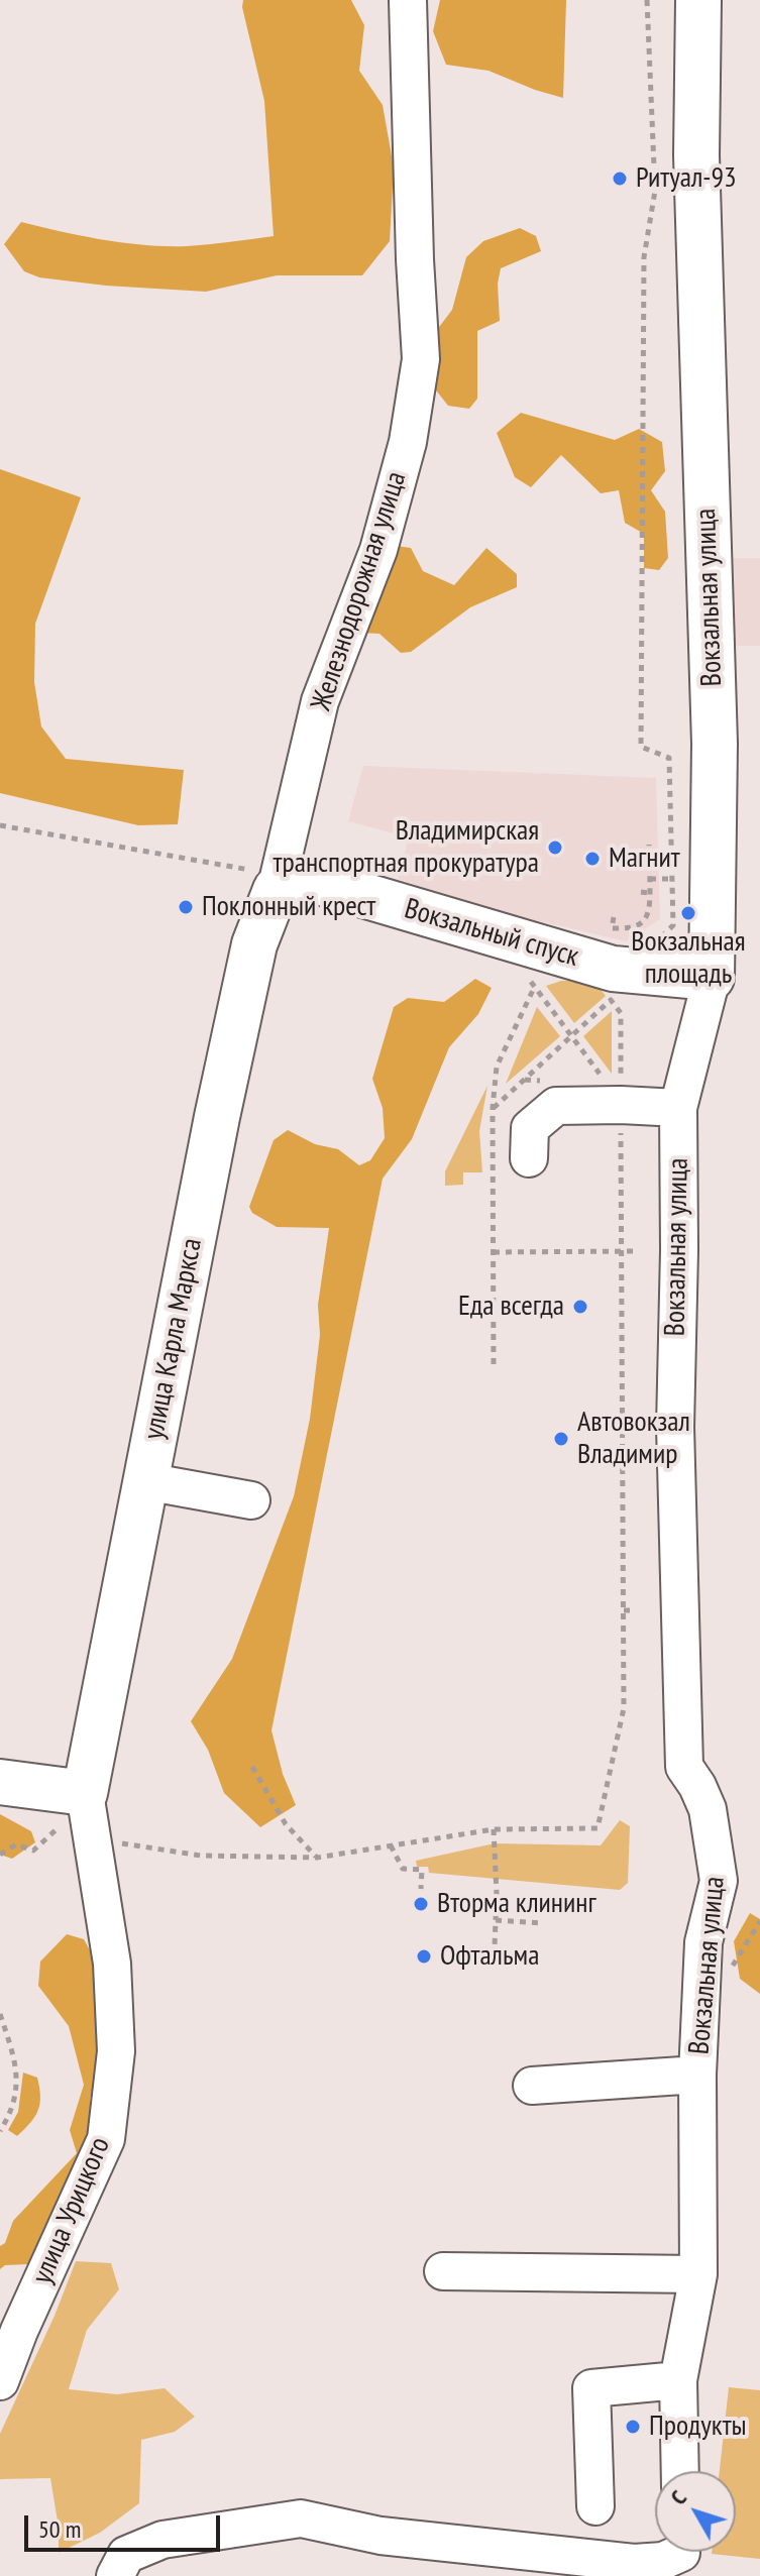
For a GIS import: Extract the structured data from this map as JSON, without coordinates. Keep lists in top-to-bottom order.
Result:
{
  "streets": {
    "main road": ["Вокзальная улица", "Вокзальный спуск", "улица Карла Маркса"],
    "street": ["Железнодорожная улица", "улица Урицкого"]
  },
  "crossings": [
    ["Железнодорожная улица", "Вокзальный спуск"],
    ["Железнодорожная улица", "улица Карла Маркса"],
    ["Вокзальная улица", "Вокзальный спуск"],
    ["Вокзальный спуск", "улица Карла Маркса"],
    ["улица Карла Маркса", "улица Урицкого"]
  ],
  "places": [
    "Ритуал-93",
    "Владимирская транспортная прокуратура",
    "Магнит",
    "Поклонный крест",
    "Вокзальная площадь",
    "Еда всегда",
    "Автовокзал Владимир",
    "Вторма клининг",
    "Офтальма",
    "Продукты"
  ],
  "scale_bar": "50 m",
  "north": "top left"
}
